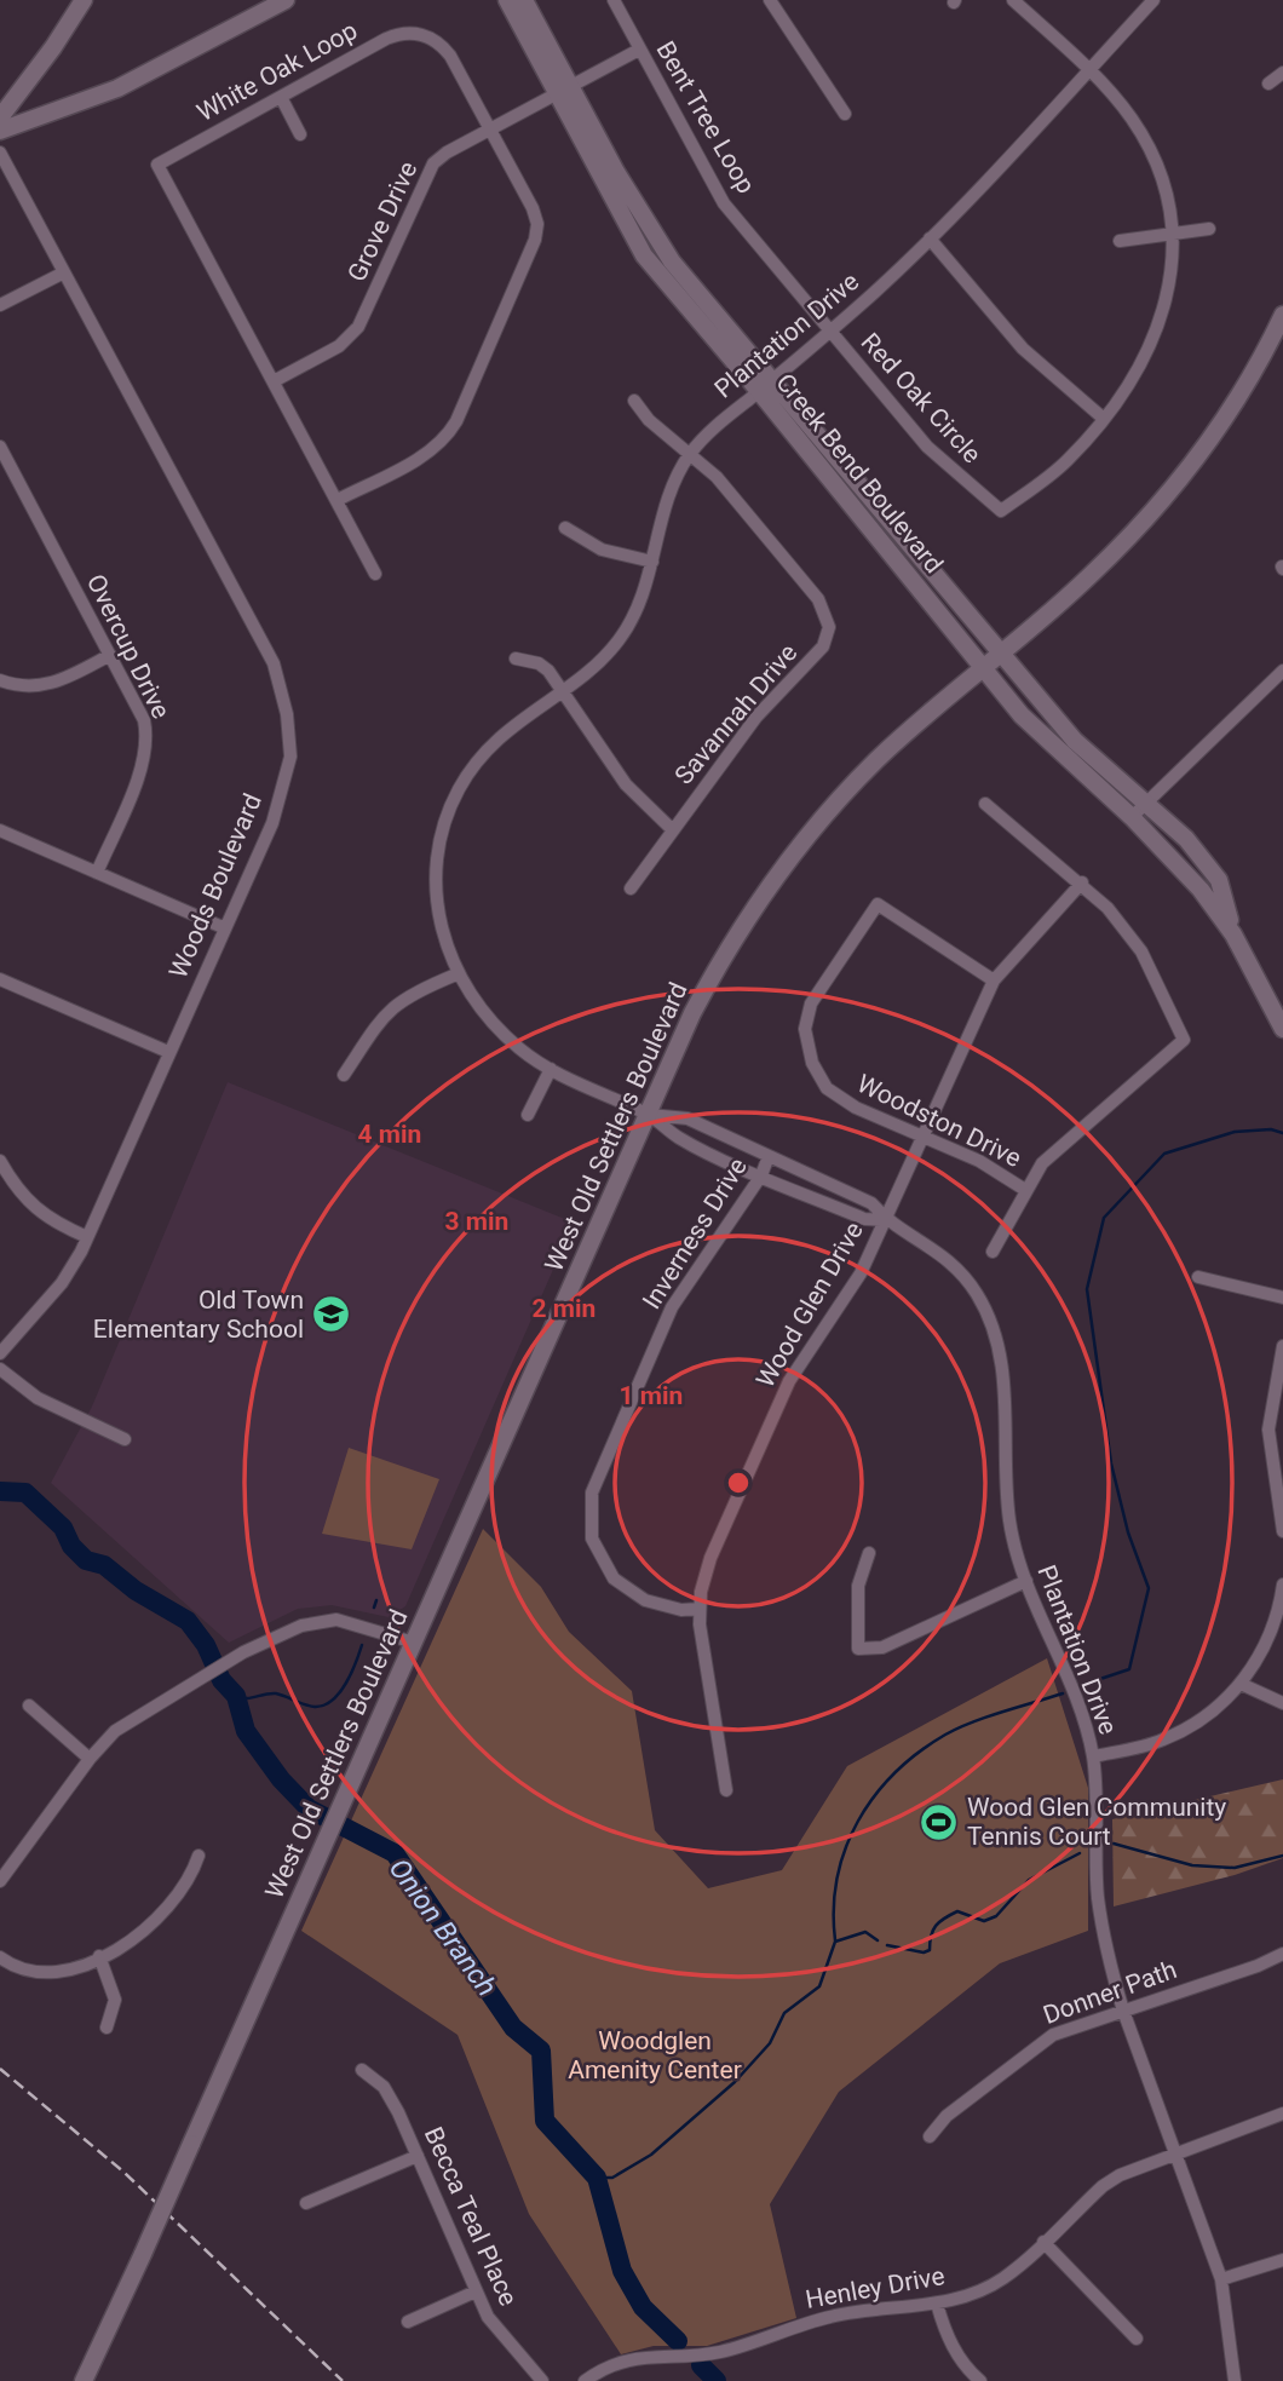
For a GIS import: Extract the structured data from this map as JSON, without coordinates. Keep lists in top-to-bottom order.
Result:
{
  "streets": {
    "main road": ["Creek Bend Boulevard", "West Old Settlers Boulevard"],
    "street": [
      "White Oak Loop",
      "Bent Tree Loop",
      "Grove Drive",
      "Plantation Drive",
      "Red Oak Circle",
      "Overcup Drive",
      "Savannah Drive",
      "Woods Boulevard",
      "Woodston Drive",
      "Inverness Drive",
      "Wood Glen Drive",
      "Donner Path",
      "Becca Teal Place",
      "Henley Drive"
    ]
  },
  "crossings": [
    ["White Oak Loop", "Grove Drive"],
    ["Bent Tree Loop", "Grove Drive"],
    ["Bent Tree Loop", "Plantation Drive"],
    ["Bent Tree Loop", "Red Oak Circle"],
    ["Grove Drive", "Creek Bend Boulevard"],
    ["Plantation Drive", "Red Oak Circle"],
    ["Plantation Drive", "Creek Bend Boulevard"],
    ["Plantation Drive", "Savannah Drive"],
    ["Plantation Drive", "West Old Settlers Boulevard"],
    ["Plantation Drive", "Inverness Drive"],
    ["Plantation Drive", "Wood Glen Drive"],
    ["Plantation Drive", "Donner Path"],
    ["Plantation Drive", "Henley Drive"],
    ["Creek Bend Boulevard", "West Old Settlers Boulevard"],
    ["Woodston Drive", "Wood Glen Drive"],
    ["Inverness Drive", "Wood Glen Drive"]
  ],
  "water": ["Onion Branch"],
  "parks": ["Woodglen Amenity Center"],
  "places": {
    "school or university": ["Old Town Elementary School"],
    "sports": ["Wood Glen Community Tennis Court"]
  },
  "rings": [
    "4 min",
    "3 min",
    "2 min",
    "1 min"
  ]
}
